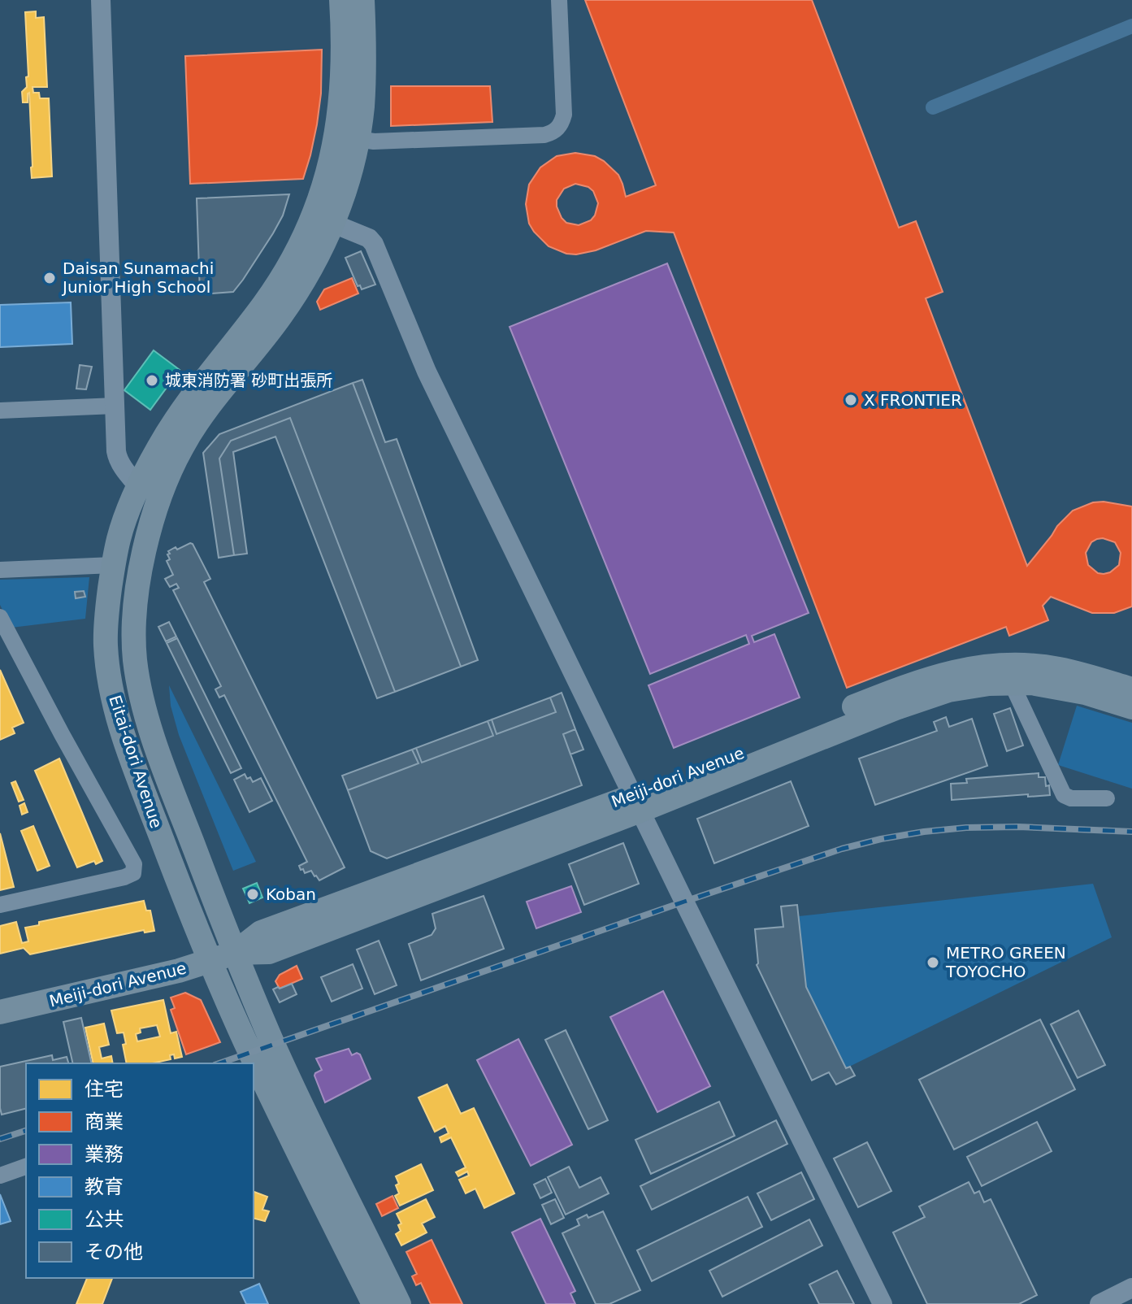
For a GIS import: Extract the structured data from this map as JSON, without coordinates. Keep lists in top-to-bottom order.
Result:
{
  "streets": {
    "main road": ["Eitai-dori Avenue", "Meiji-dori Avenue"]
  },
  "crossings": [
    ["Eitai-dori Avenue", "Meiji-dori Avenue"]
  ],
  "places": [
    "Daisan Sunamachi Junior High School",
    "城東消防署 砂町出張所",
    "X FRONTIER",
    "Koban",
    "METRO GREEN TOYOCHO"
  ],
  "legend": [
    "住宅",
    "商業",
    "業務",
    "教育",
    "公共",
    "その他"
  ]
}
